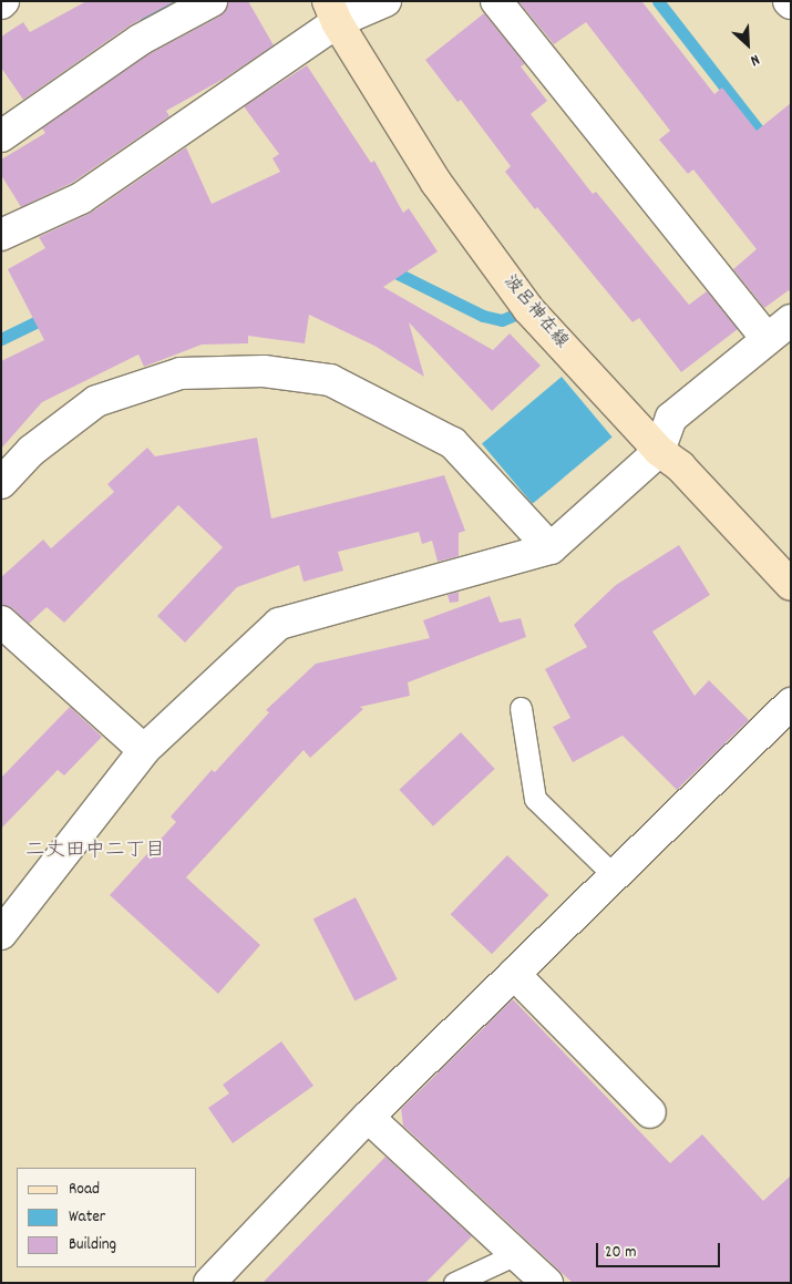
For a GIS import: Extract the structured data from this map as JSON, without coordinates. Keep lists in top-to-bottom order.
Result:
{
  "streets": {
    "main road": ["波呂神在線"]
  },
  "districts": ["二丈田中二丁目"],
  "legend": ["Road", "Water", "Building"],
  "scale_bar": "20 m",
  "north": "bottom right"
}
